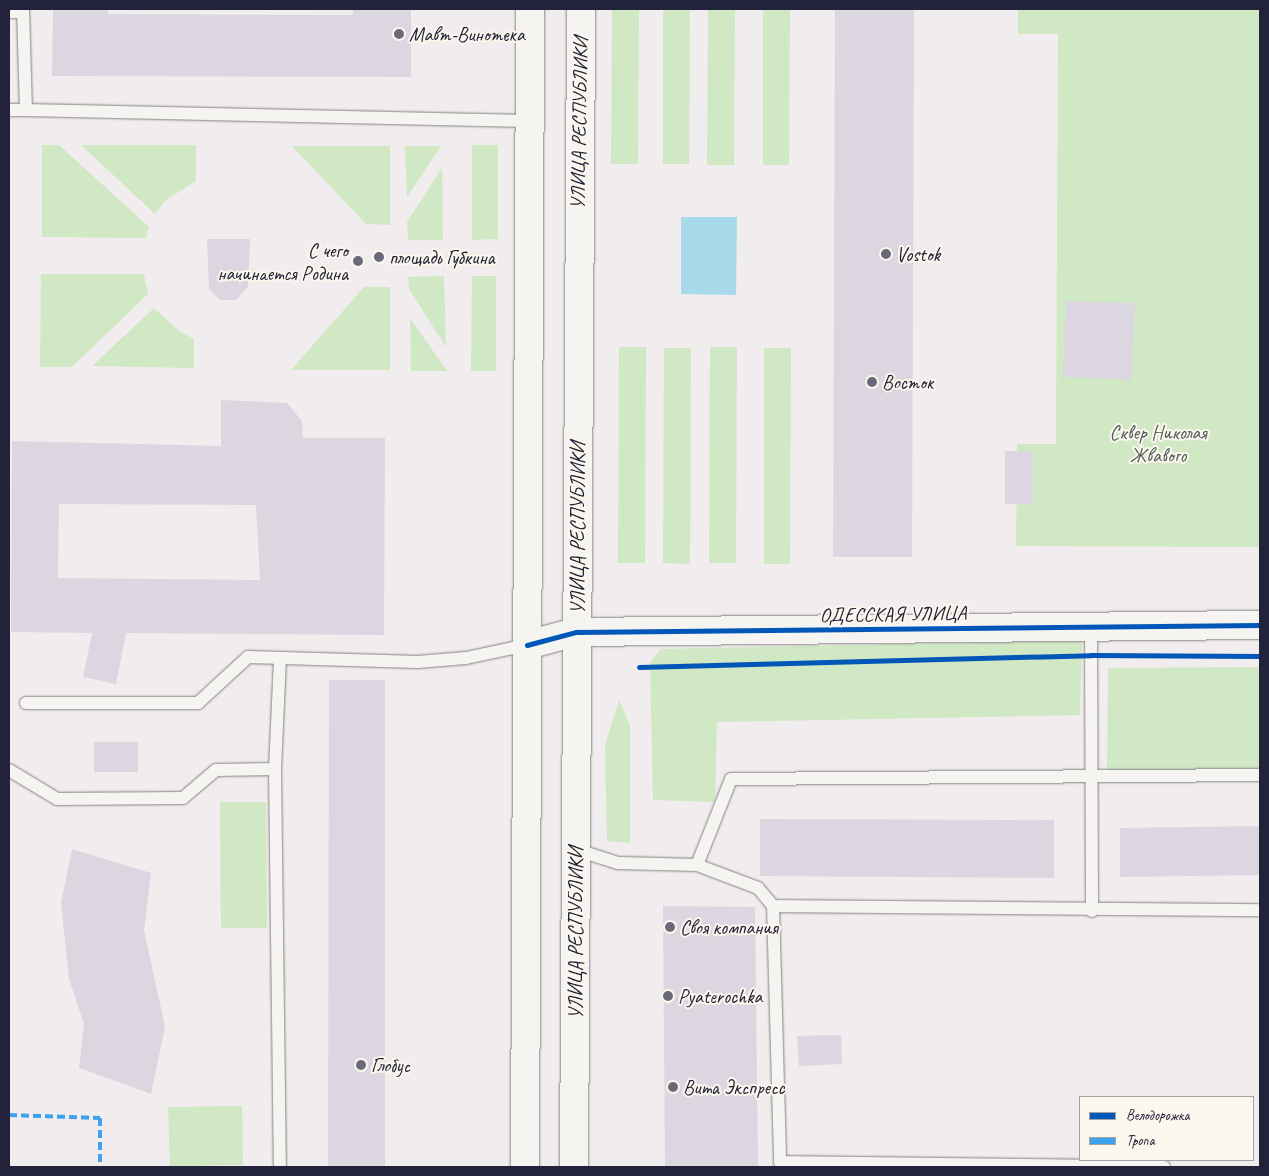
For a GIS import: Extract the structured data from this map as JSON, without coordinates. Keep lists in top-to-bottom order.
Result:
{
  "streets": {
    "main road": ["УЛИЦА РЕСПУБЛИКИ", "ОДЕССКАЯ УЛИЦА"]
  },
  "crossings": [
    ["УЛИЦА РЕСПУБЛИКИ", "ОДЕССКАЯ УЛИЦА"]
  ],
  "parks": ["Сквер Николая Жвавого"],
  "places": [
    "Мавт-Винотека",
    "Vostok",
    "площадь Губкина",
    "С чего начинается Родина",
    "Восток",
    "Своя компания",
    "Pyaterochka",
    "Глобус",
    "Вита Экспресс"
  ],
  "legend": ["Велодорожка", "Тропа"]
}
